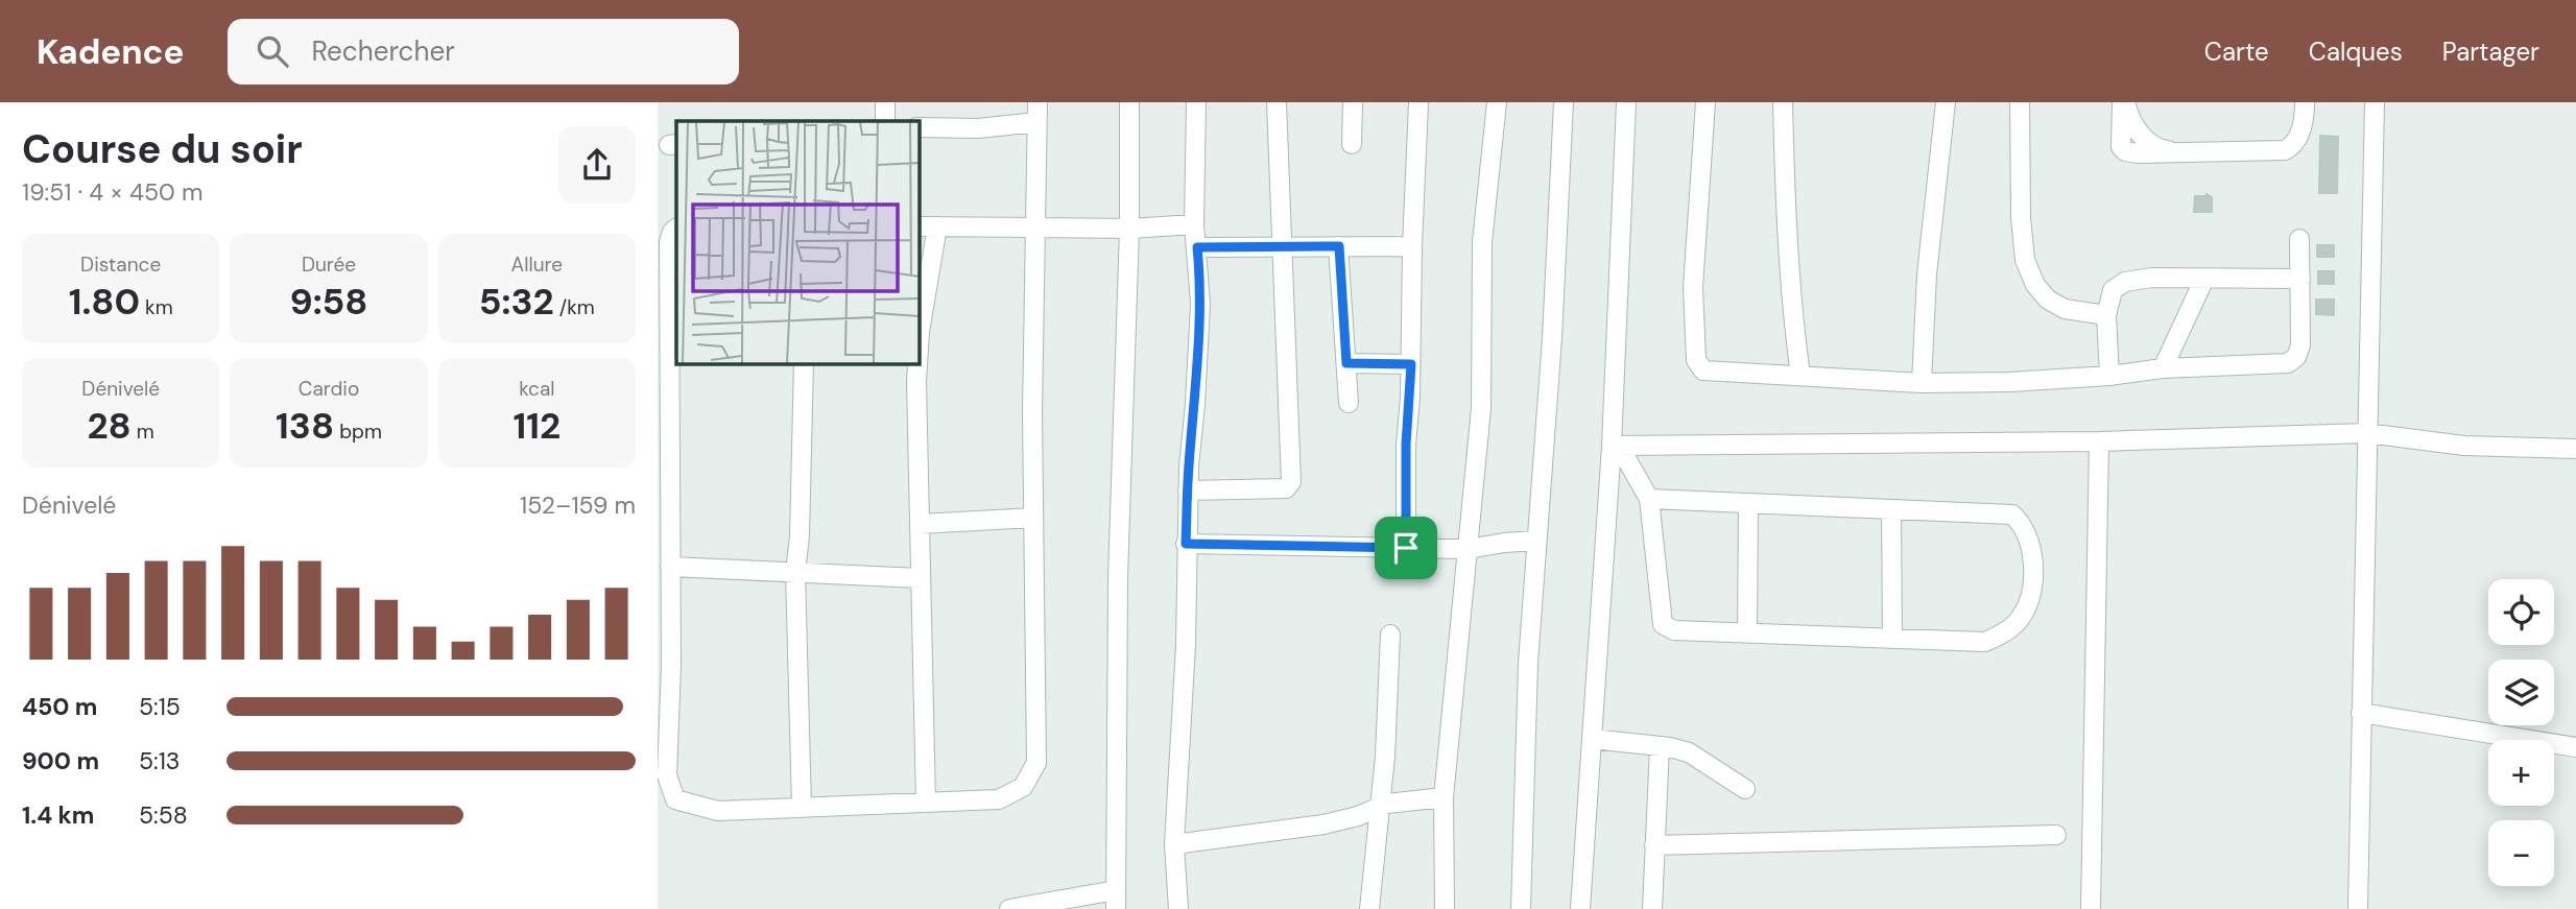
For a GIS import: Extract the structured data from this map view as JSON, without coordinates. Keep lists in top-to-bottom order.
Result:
{
  "page": {
    "header": "Kadence",
    "search": "Rechercher",
    "nav": ["Carte", "Calques", "Partager"],
    "heading": ["Course du soir", "19:51 · 4 × 450 m"],
    "stats": [
      ["Distance", "1.80 km"],
      ["Durée", "9:58"],
      ["Allure", "5:32 /km"],
      ["Dénivelé", "28 m"],
      ["Cardio", "138 bpm"],
      ["kcal", "112"]
    ],
    "chart": ["Dénivelé", "152–159 m"],
    "map_buttons": ["+", "−"],
    "list": [
      {
        "name": "450 m",
        "note": "5:15"
      },
      {
        "name": "900 m",
        "note": "5:13"
      },
      {
        "name": "1.4 km",
        "note": "5:58"
      }
    ]
  }
}
